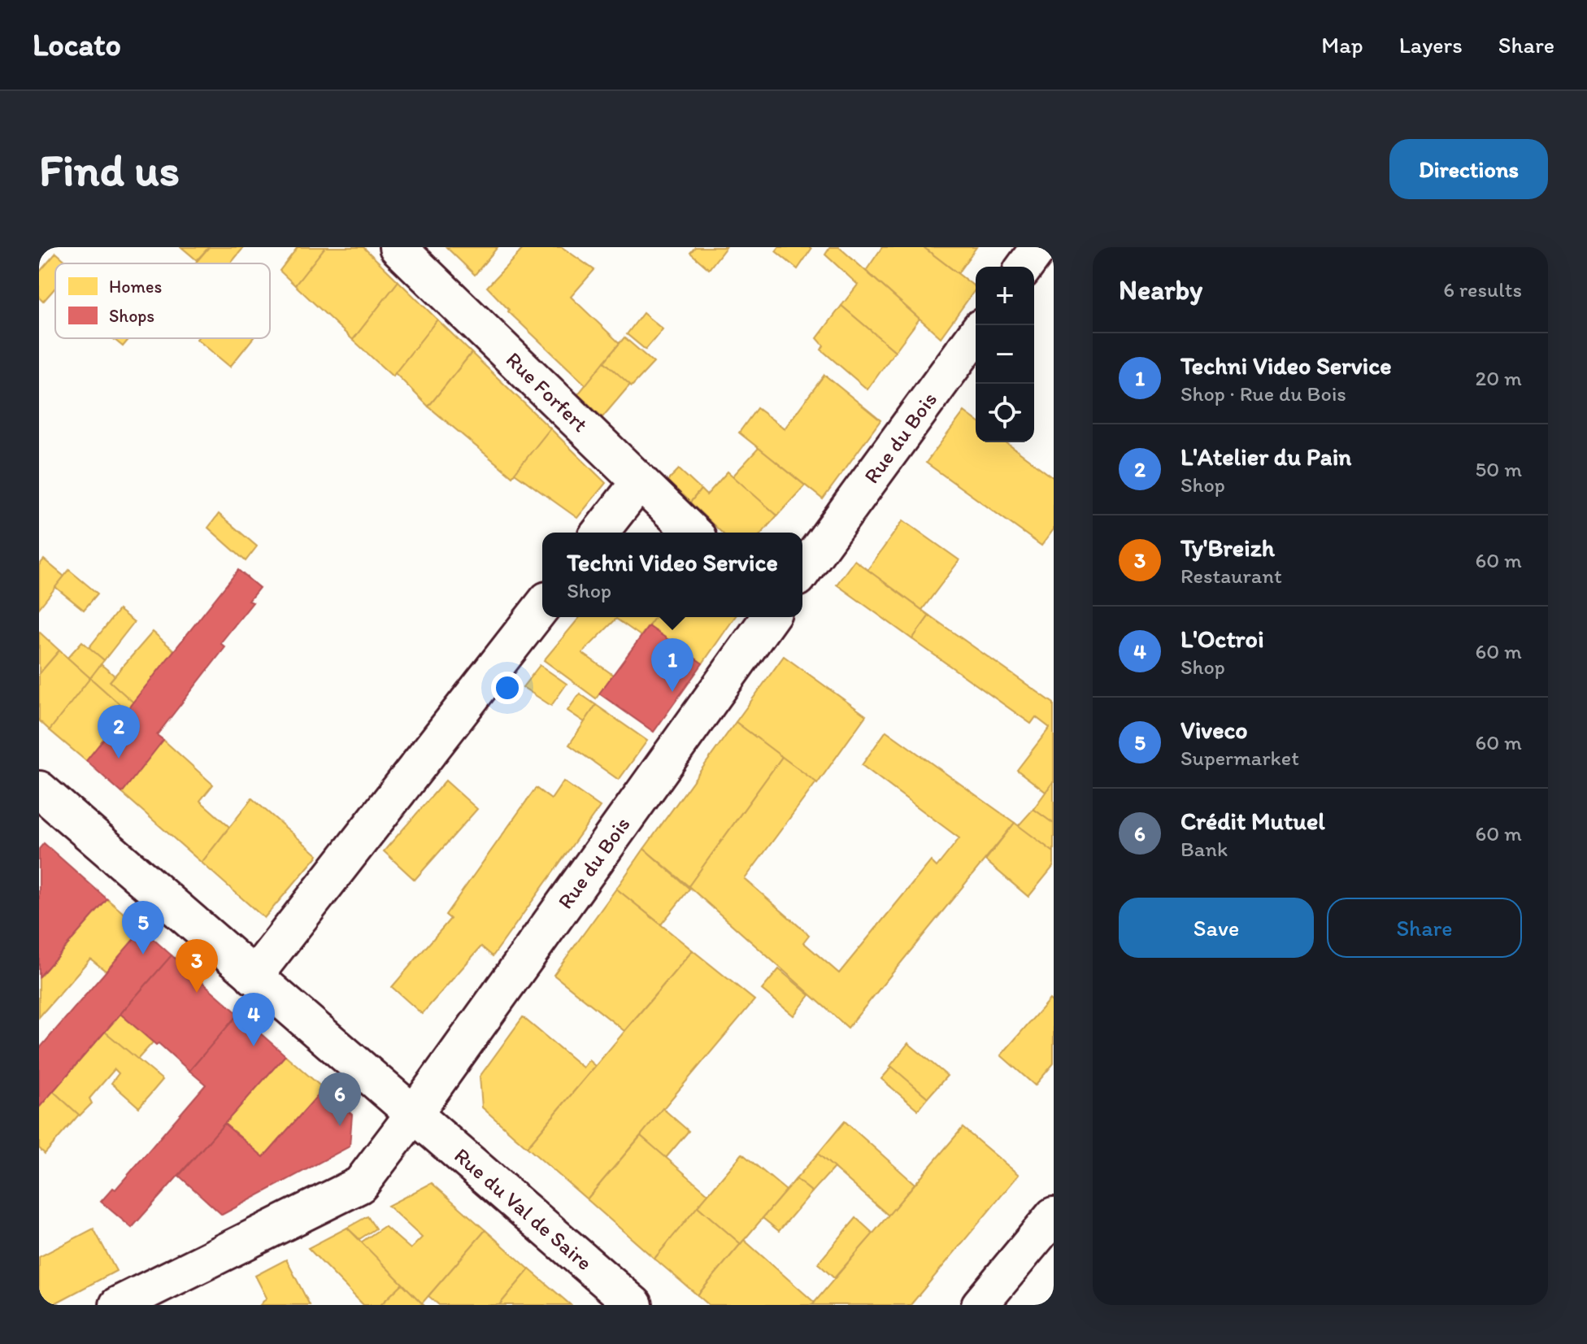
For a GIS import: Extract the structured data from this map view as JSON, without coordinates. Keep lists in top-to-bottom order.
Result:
{
  "streets": {
    "street": ["Rue Forfert", "Rue du Bois", "Rue du Val de Saire"]
  },
  "crossings": [
    ["Rue du Bois", "Rue du Val de Saire"]
  ],
  "legend": ["Homes", "Shops"],
  "page": {
    "header": "Locato",
    "nav": ["Map", "Layers", "Share"],
    "buttons": [
      "Directions",
      ["Save", "Share"]
    ],
    "title": "Find us",
    "heading": ["Nearby", "6 results"],
    "map_buttons": ["+", "−"],
    "list": [
      {
        "mark": "1",
        "name": "Techni Video Service",
        "note": "Shop · Rue du Bois",
        "value": "20 m"
      },
      {
        "mark": "2",
        "name": "L'Atelier du Pain",
        "note": "Shop",
        "value": "50 m"
      },
      {
        "mark": "3",
        "name": "Ty'Breizh",
        "note": "Restaurant",
        "value": "60 m"
      },
      {
        "mark": "4",
        "name": "L'Octroi",
        "note": "Shop",
        "value": "60 m"
      },
      {
        "mark": "5",
        "name": "Viveco",
        "note": "Supermarket",
        "value": "60 m"
      },
      {
        "mark": "6",
        "name": "Crédit Mutuel",
        "note": "Bank",
        "value": "60 m"
      }
    ],
    "popup": ["Techni Video Service", "Shop"],
    "pins": [
      "1",
      "2",
      "5",
      "3",
      "4",
      "6"
    ]
  }
}
